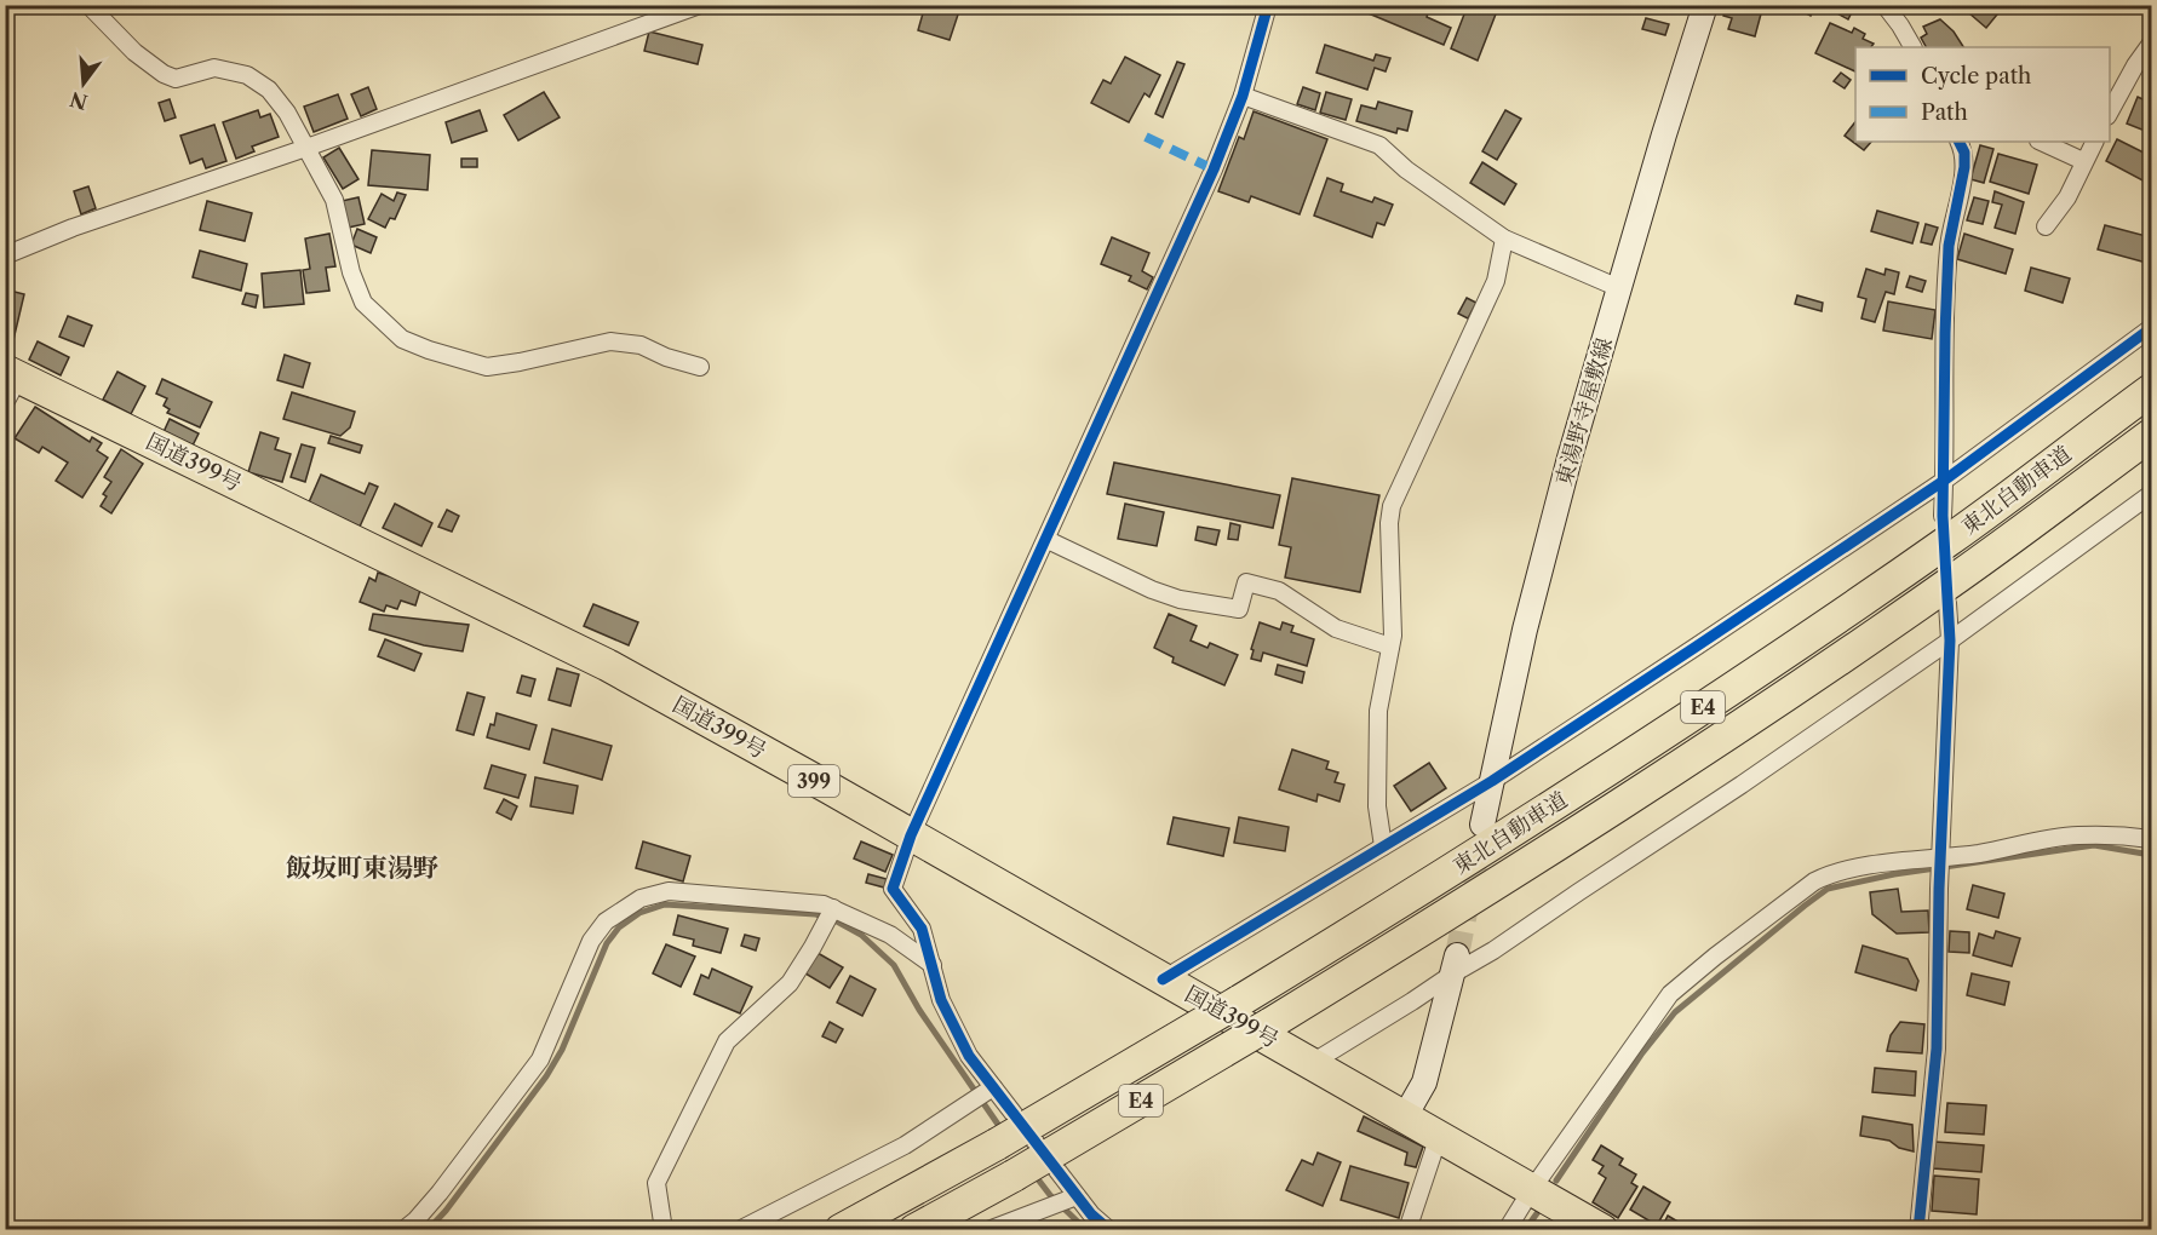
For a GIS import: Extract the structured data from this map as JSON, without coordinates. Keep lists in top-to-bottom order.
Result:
{
  "streets": {
    "highway": [
      "国道399号",
      "東北自動車道",
      "E4",
      "399"
    ],
    "main road": ["東湯野寺屋敷線"]
  },
  "districts": ["飯坂町東湯野"],
  "legend": ["Cycle path", "Path"],
  "north": "bottom"
}
